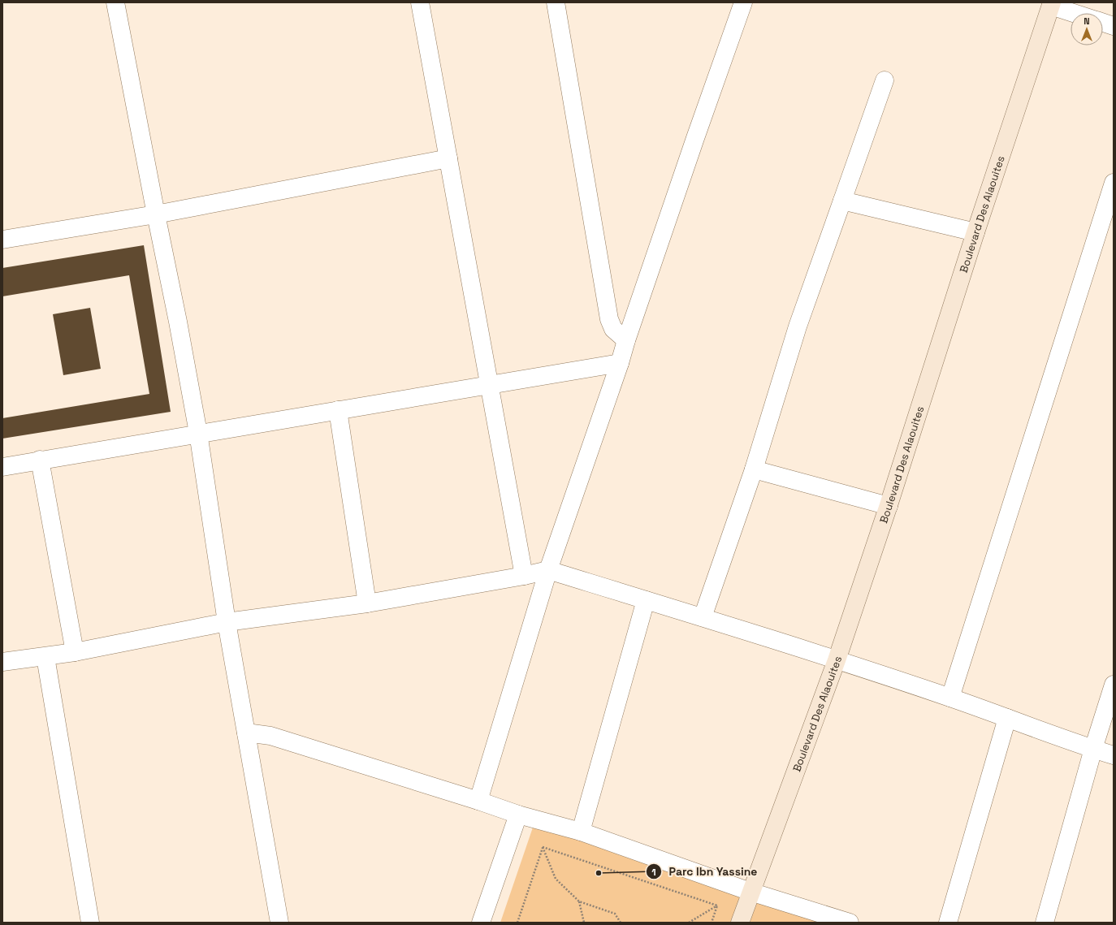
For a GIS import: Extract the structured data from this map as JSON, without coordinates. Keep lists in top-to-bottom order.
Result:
{
  "streets": {
    "main road": ["Boulevard Des Alaouites"]
  },
  "places": ["Parc Ibn Yassine"],
  "north": "top"
}
